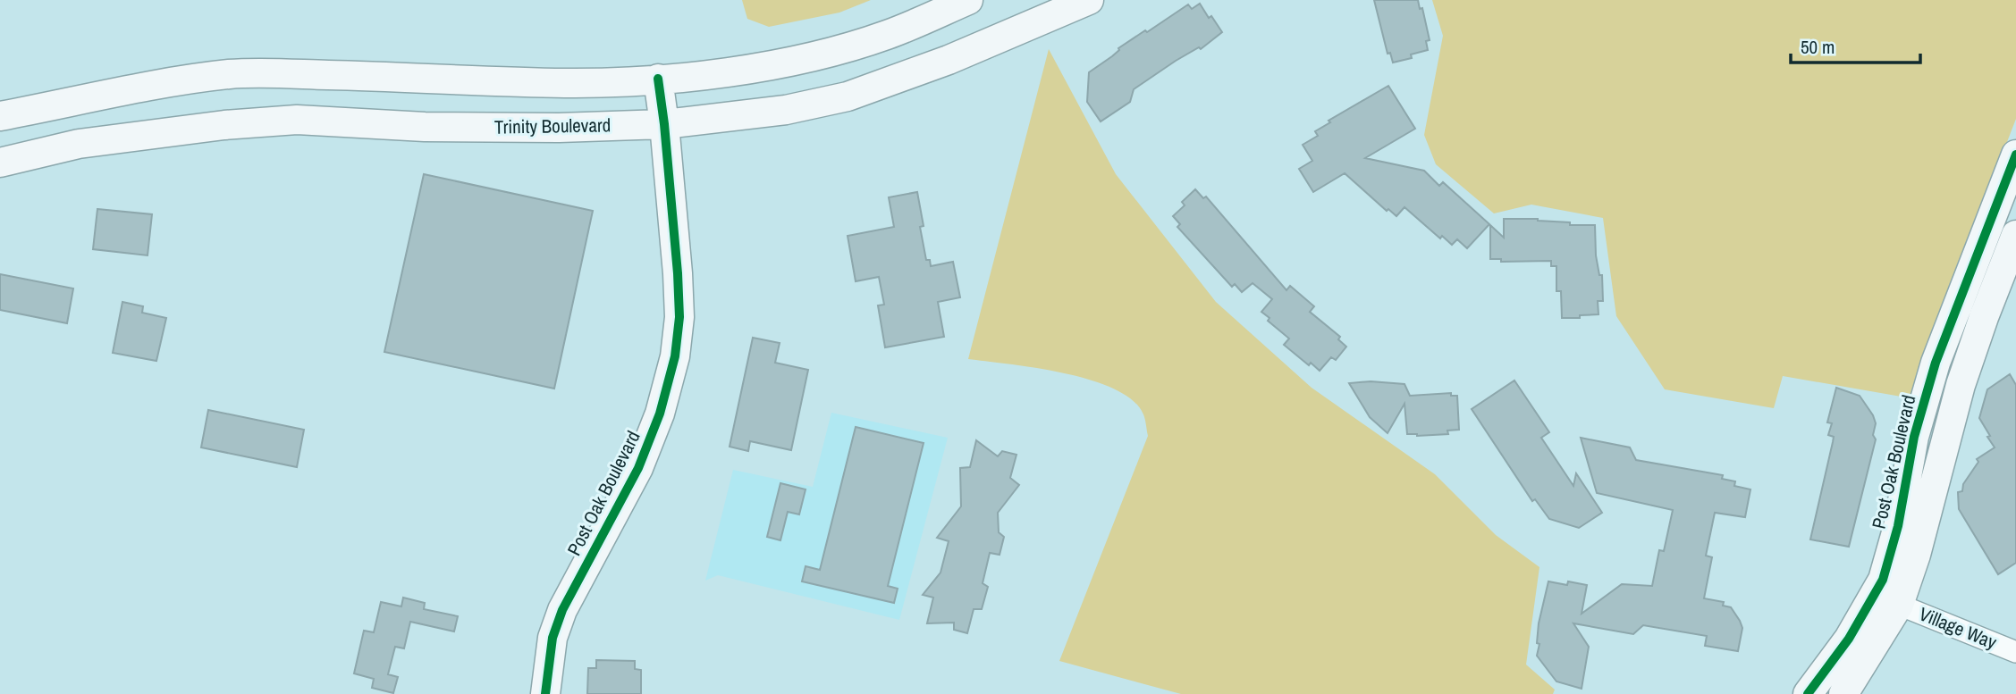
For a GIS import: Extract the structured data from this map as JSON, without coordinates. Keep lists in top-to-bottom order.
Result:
{
  "streets": {
    "main road": ["Trinity Boulevard", "Post Oak Boulevard"],
    "street": ["Village Way"]
  },
  "crossings": [
    ["Trinity Boulevard", "Post Oak Boulevard"]
  ],
  "scale_bar": "50 m"
}
